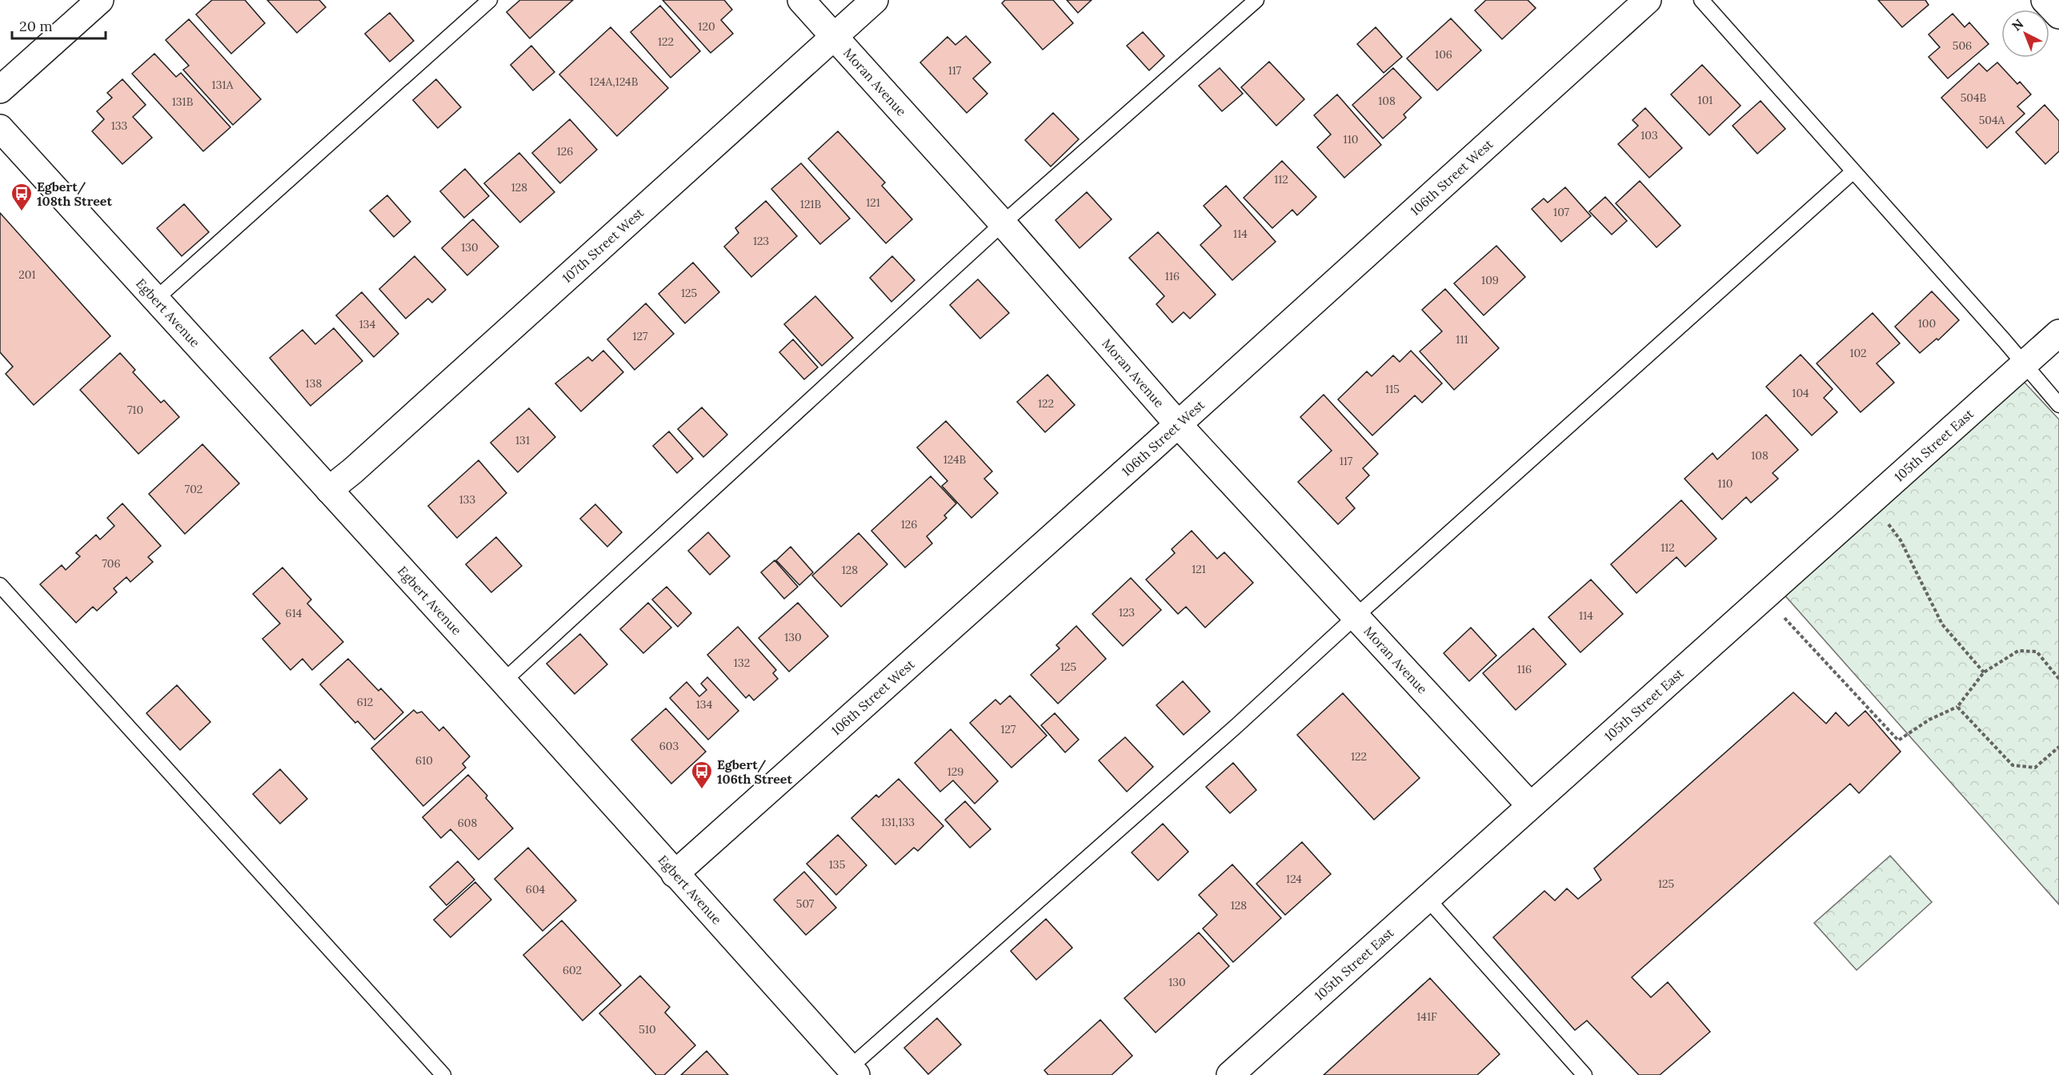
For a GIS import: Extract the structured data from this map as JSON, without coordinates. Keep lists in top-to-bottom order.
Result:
{
  "streets": {
    "street": [
      "Moran Avenue",
      "106th Street West",
      "107th Street West",
      "Egbert Avenue",
      "105th Street East"
    ]
  },
  "crossings": [
    ["Moran Avenue", "106th Street West"],
    ["Moran Avenue", "107th Street West"],
    ["Moran Avenue", "105th Street East"],
    ["106th Street West", "Egbert Avenue"],
    ["107th Street West", "Egbert Avenue"]
  ],
  "places": {
    "bus stop": ["Egbert/ 108th Street", "Egbert/ 106th Street"]
  },
  "house_numbers": [
    "120",
    "122",
    "506",
    "106",
    "117",
    "124A,124B",
    "131A",
    "504B",
    "101",
    "108",
    "131B",
    "504A",
    "133",
    "103",
    "110",
    "126",
    "112",
    "128",
    "121",
    "121B",
    "107",
    "114",
    "123",
    "130",
    "201",
    "116",
    "109",
    "125",
    "100",
    "134",
    "127",
    "111",
    "102",
    "138",
    "115",
    "104",
    "122",
    "710",
    "131",
    "108",
    "124B",
    "117",
    "110",
    "702",
    "133",
    "126",
    "112",
    "706",
    "121",
    "128",
    "123",
    "614",
    "114",
    "130",
    "132",
    "125",
    "116",
    "612",
    "134",
    "127",
    "603",
    "122",
    "610",
    "129",
    "131,133",
    "608",
    "135",
    "124",
    "125",
    "604",
    "507",
    "128",
    "602",
    "130",
    "141F",
    "510"
  ],
  "scale_bar": "20 m",
  "north": "top left"
}
